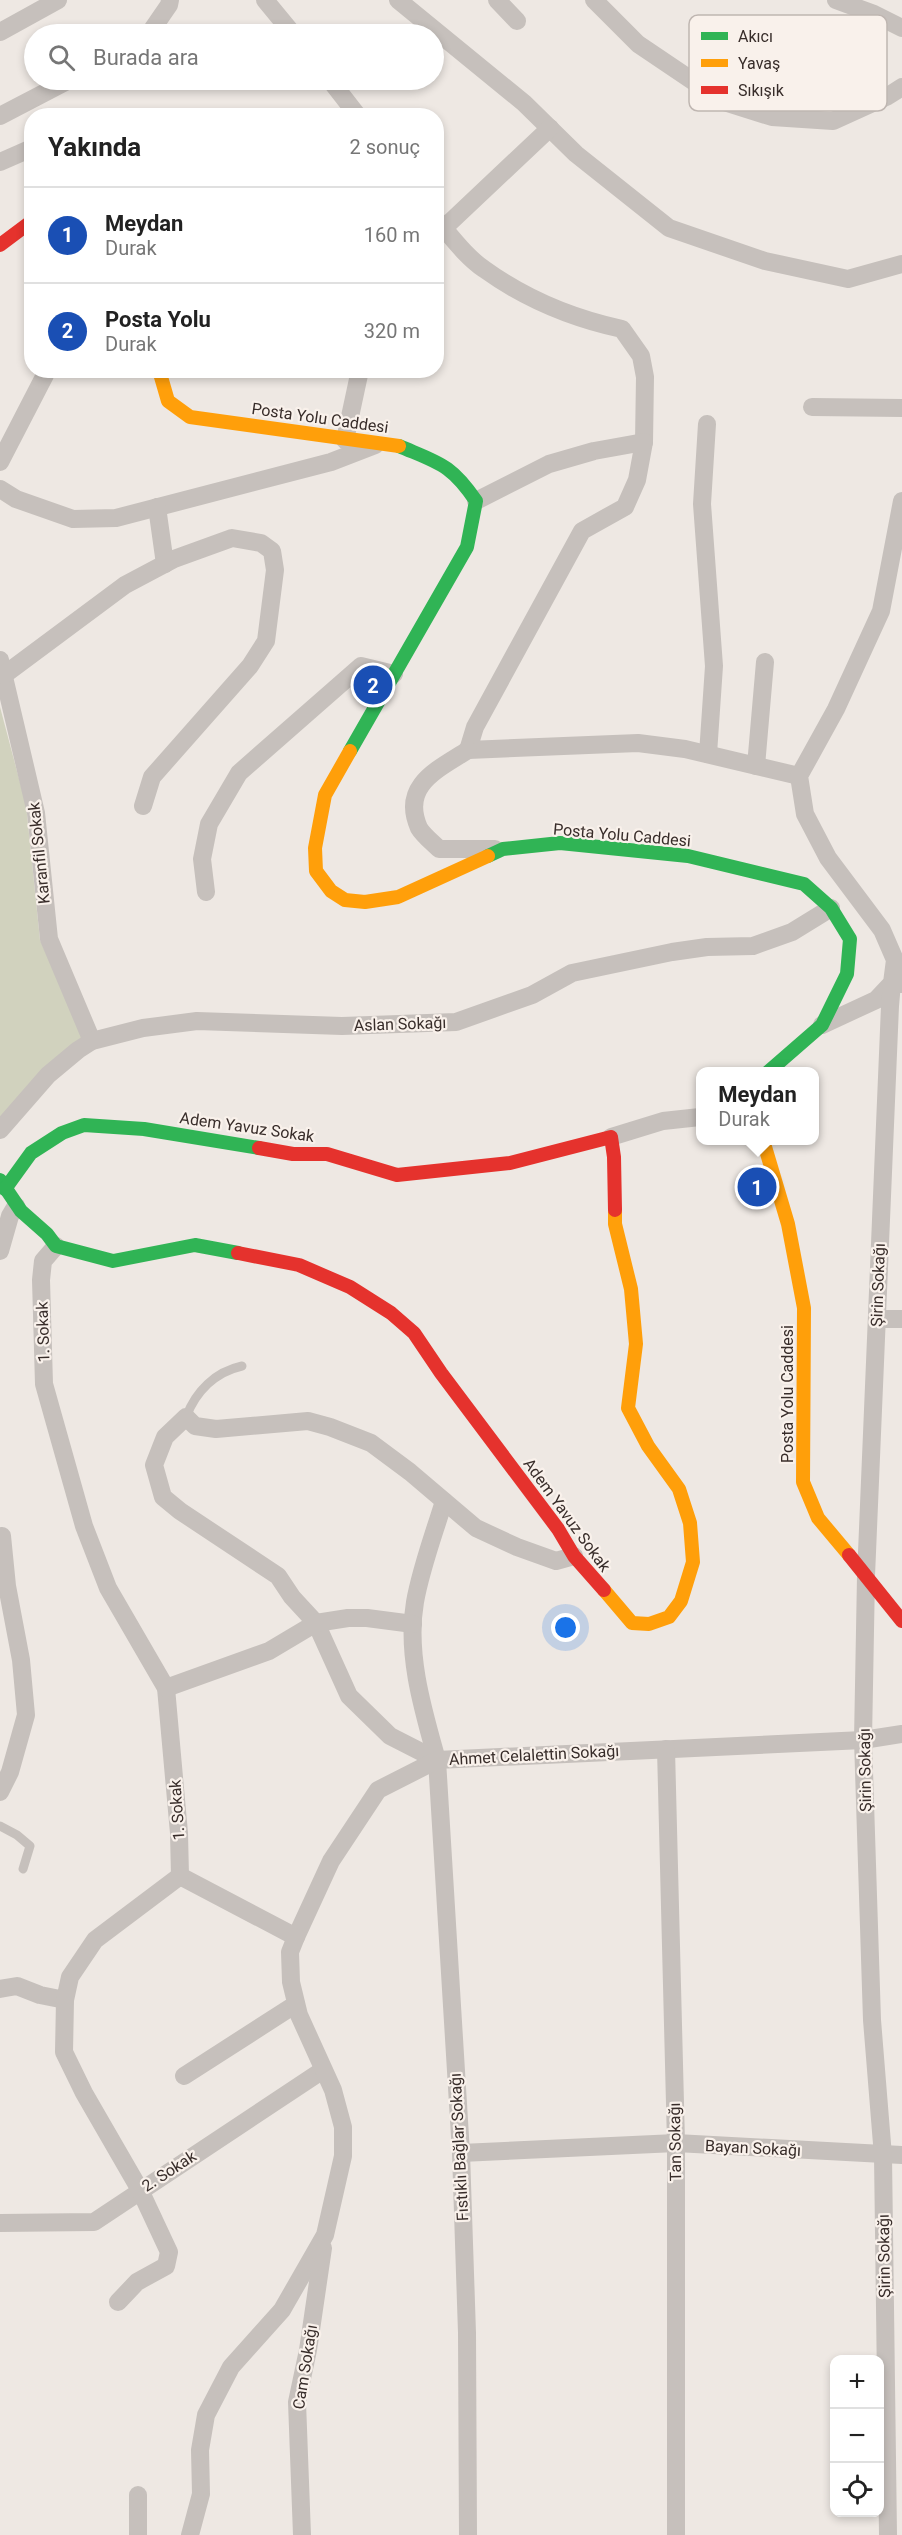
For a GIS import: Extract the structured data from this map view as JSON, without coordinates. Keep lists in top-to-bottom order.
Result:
{
  "streets": {
    "street": [
      "Posta Yolu Caddesi",
      "Karanfil Sokak",
      "Aslan Sokağı",
      "Adem Yavuz Sokak",
      "Şirin Sokağı",
      "1. Sokak",
      "Ahmet Celalettin Sokağı",
      "Tan Sokağı",
      "Fıstıklı Bağlar Sokağı",
      "Bayan Sokağı",
      "2. Sokak",
      "Cam Sokağı"
    ]
  },
  "crossings": [
    ["Posta Yolu Caddesi", "Aslan Sokağı"],
    ["Posta Yolu Caddesi", "Şirin Sokağı"],
    ["Karanfil Sokak", "Aslan Sokağı"],
    ["Adem Yavuz Sokak", "1. Sokak"],
    ["Şirin Sokağı", "Ahmet Celalettin Sokağı"],
    ["Şirin Sokağı", "Bayan Sokağı"],
    ["Ahmet Celalettin Sokağı", "Tan Sokağı"],
    ["Ahmet Celalettin Sokağı", "Fıstıklı Bağlar Sokağı"],
    ["Tan Sokağı", "Bayan Sokağı"],
    ["Fıstıklı Bağlar Sokağı", "Bayan Sokağı"]
  ],
  "legend": ["Akıcı", "Yavaş", "Sıkışık"],
  "page": {
    "search": "Burada ara",
    "heading": ["Yakında", "2 sonuç"],
    "list": [
      {
        "mark": "1",
        "name": "Meydan",
        "note": "Durak",
        "value": "160 m"
      },
      {
        "mark": "2",
        "name": "Posta Yolu",
        "note": "Durak",
        "value": "320 m"
      }
    ],
    "pins": ["2", "1"],
    "popup": ["Meydan", "Durak"],
    "map_buttons": ["+", "−"]
  }
}
